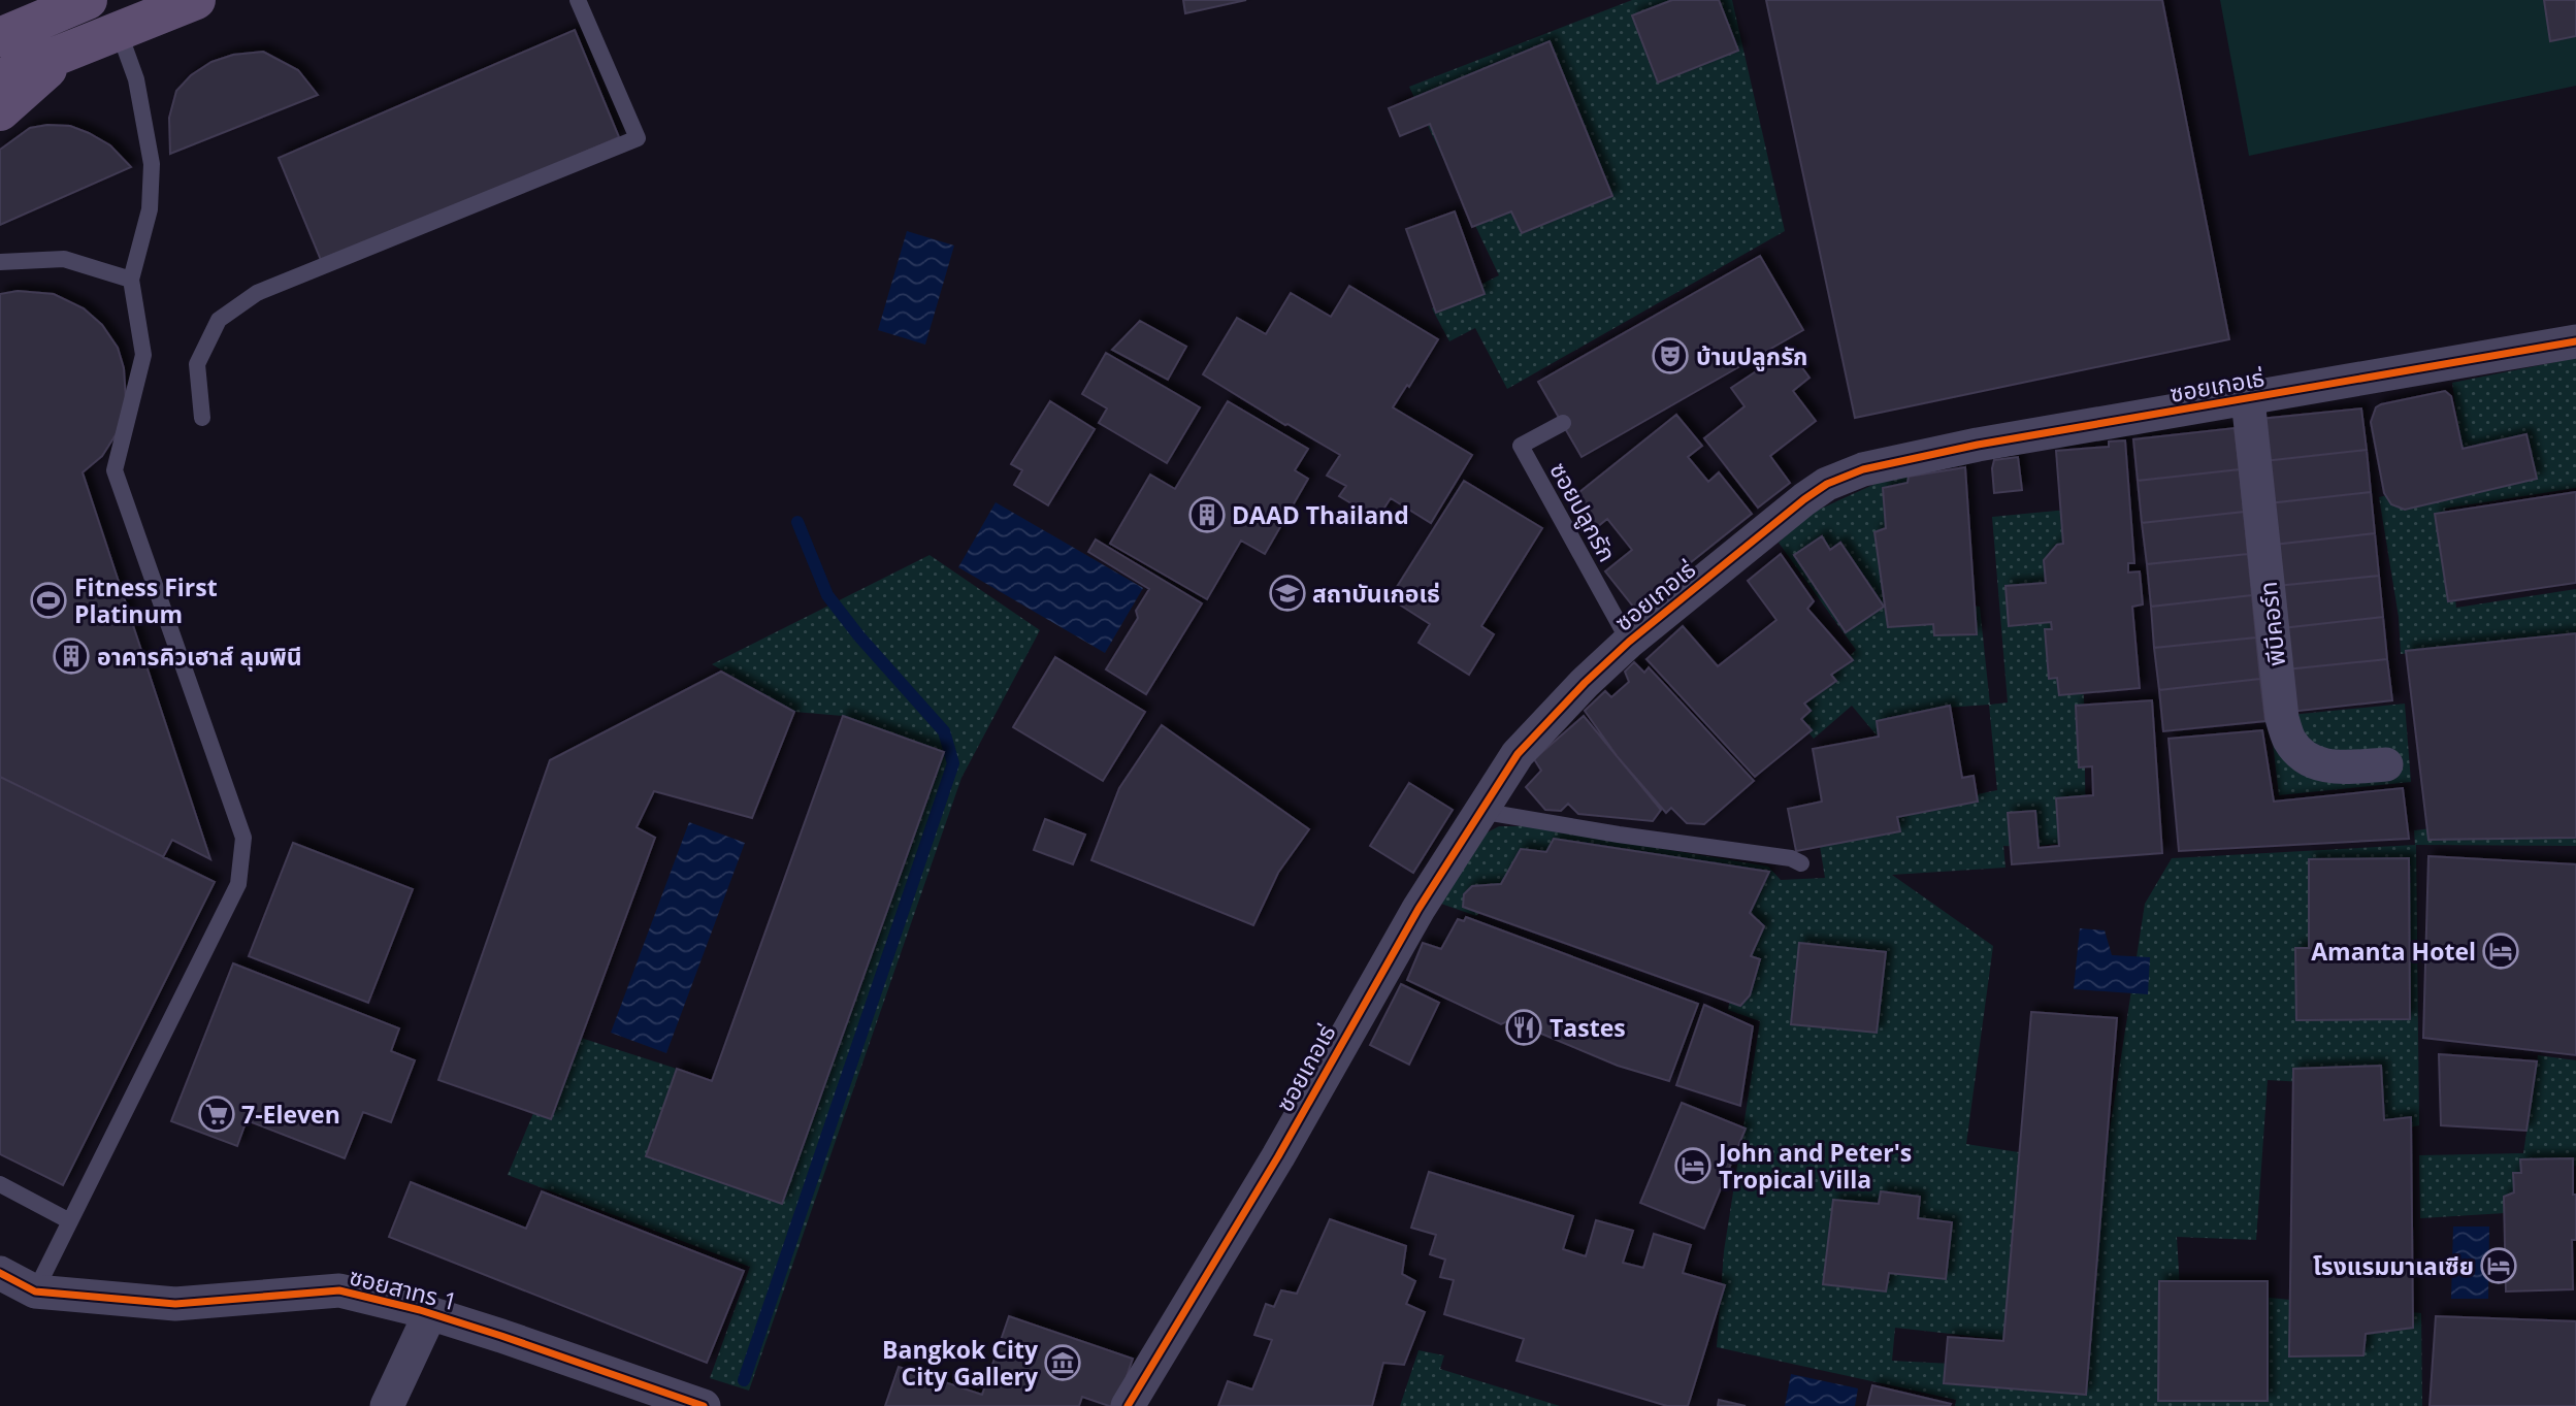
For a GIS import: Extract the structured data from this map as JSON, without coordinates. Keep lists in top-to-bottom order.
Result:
{
  "streets": {
    "street": ["ซอยเกอเธ่", "พีบีคอร์ท", "ซอยสาทร 1"],
    "lane": ["ซอยปลูกรัก"]
  },
  "crossings": [
    ["ซอยเกอเธ่", "ซอยปลูกรัก"],
    ["ซอยเกอเธ่", "พีบีคอร์ท"]
  ],
  "places": {
    "theatre": ["บ้านปลูกรัก"],
    "building": ["DAAD Thailand", "อาคารคิวเฮาส์ ลุมพินี"],
    "school or university": ["สถาบันเกอเธ่"],
    "sports": ["Fitness First Platinum"],
    "hotel": ["Amanta Hotel", "John and Peter's Tropical Villa", "โรงแรมมาเลเซีย"],
    "restaurant": ["Tastes"],
    "supermarket": ["7-Eleven"],
    "museum": ["Bangkok City City Gallery"]
  }
}
